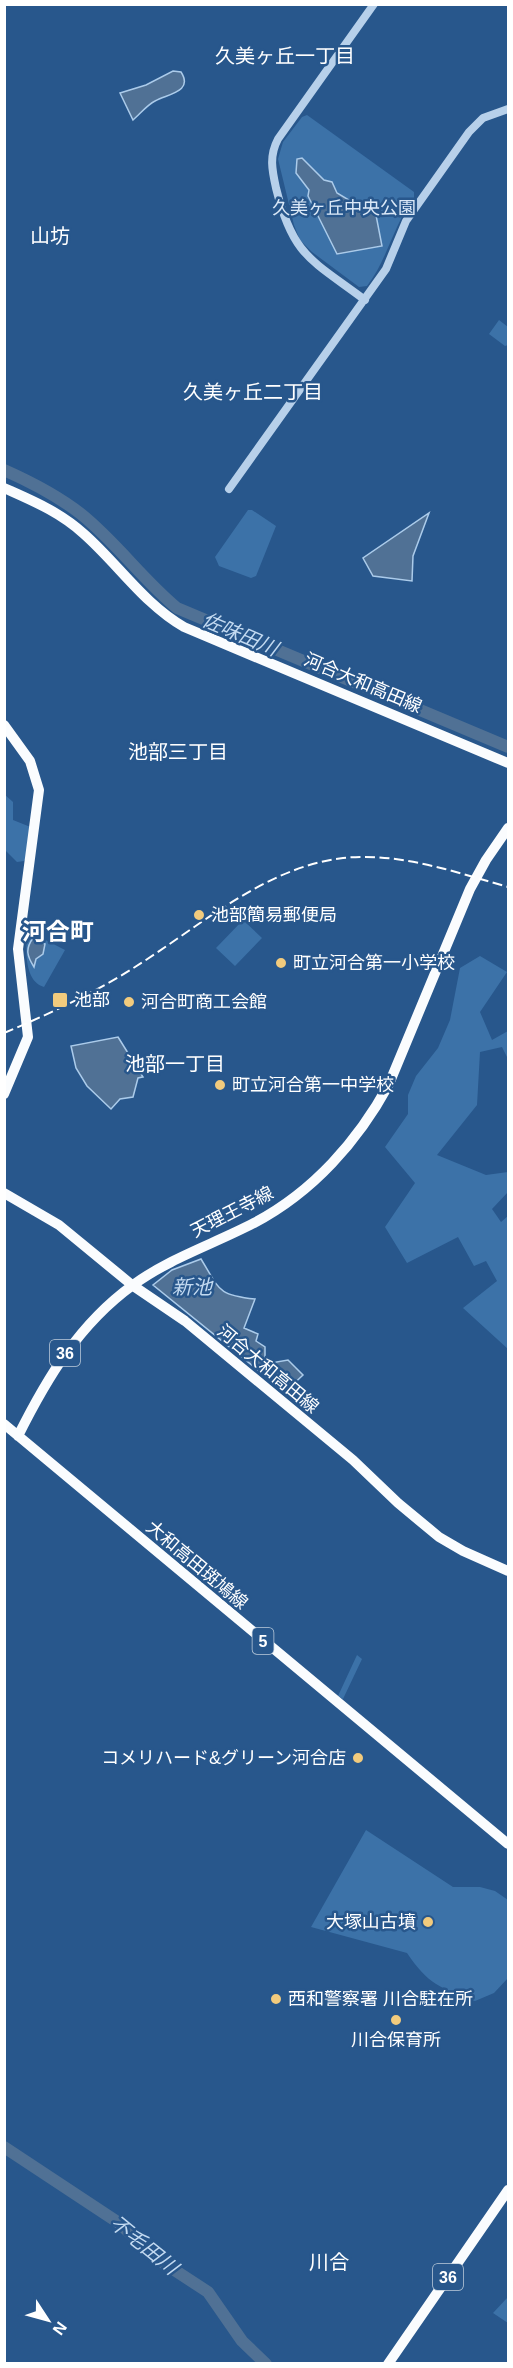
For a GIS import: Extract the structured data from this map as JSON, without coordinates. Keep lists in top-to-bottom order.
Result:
{
  "streets": {
    "main road": [
      "河合大和高田線",
      "天理王寺線",
      "36",
      "大和高田斑鳩線",
      "5"
    ]
  },
  "crossings": [
    ["河合大和高田線", "天理王寺線"],
    ["天理王寺線", "大和高田斑鳩線"]
  ],
  "districts": [
    "久美ヶ丘一丁目",
    "山坊",
    "久美ヶ丘二丁目",
    "池部三丁目",
    "河合町",
    "池部一丁目",
    "川合"
  ],
  "water": ["佐味田川", "新池", "不毛田川"],
  "parks": ["久美ヶ丘中央公園"],
  "places": {
    "other": [
      "池部簡易郵便局",
      "町立河合第一小学校",
      "河合町商工会館",
      "町立河合第一中学校",
      "コメリハード&グリーン河合店",
      "大塚山古墳",
      "西和警察署 川合駐在所",
      "川合保育所"
    ],
    "transit": ["池部"]
  },
  "north": "bottom right"
}
